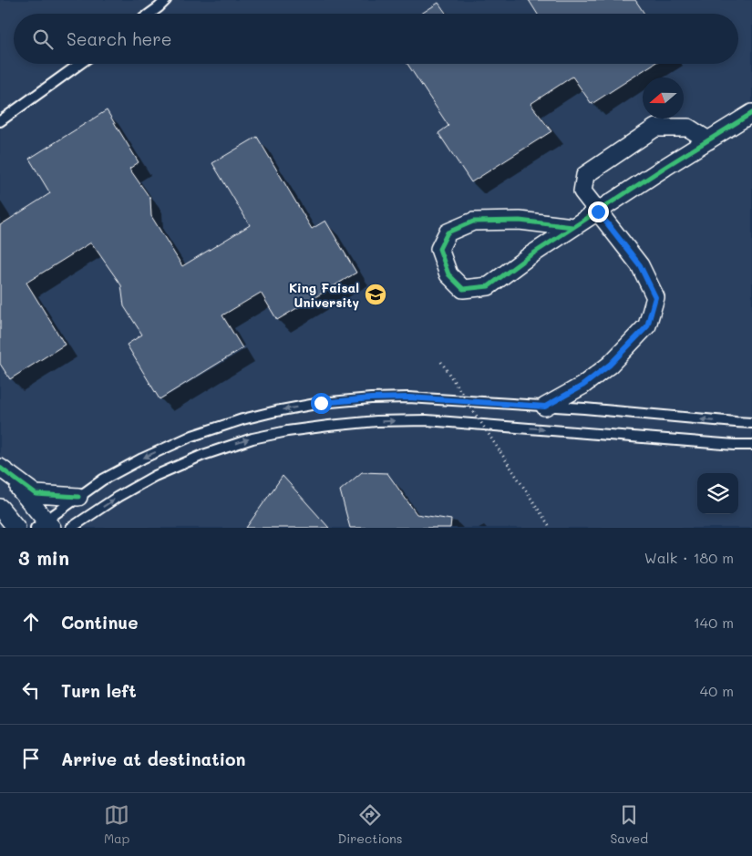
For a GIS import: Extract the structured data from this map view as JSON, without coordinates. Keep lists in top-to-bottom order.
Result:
{
  "places": {
    "school or university": ["King Faisal University"]
  },
  "north": "left",
  "page": {
    "search": "Search here",
    "heading": ["3 min", "Walk · 180 m"],
    "list": [
      ["Continue", "140 m"],
      ["Turn left", "40 m"],
      "Arrive at destination"
    ],
    "nav": ["Map", "Directions", "Saved"]
  }
}
